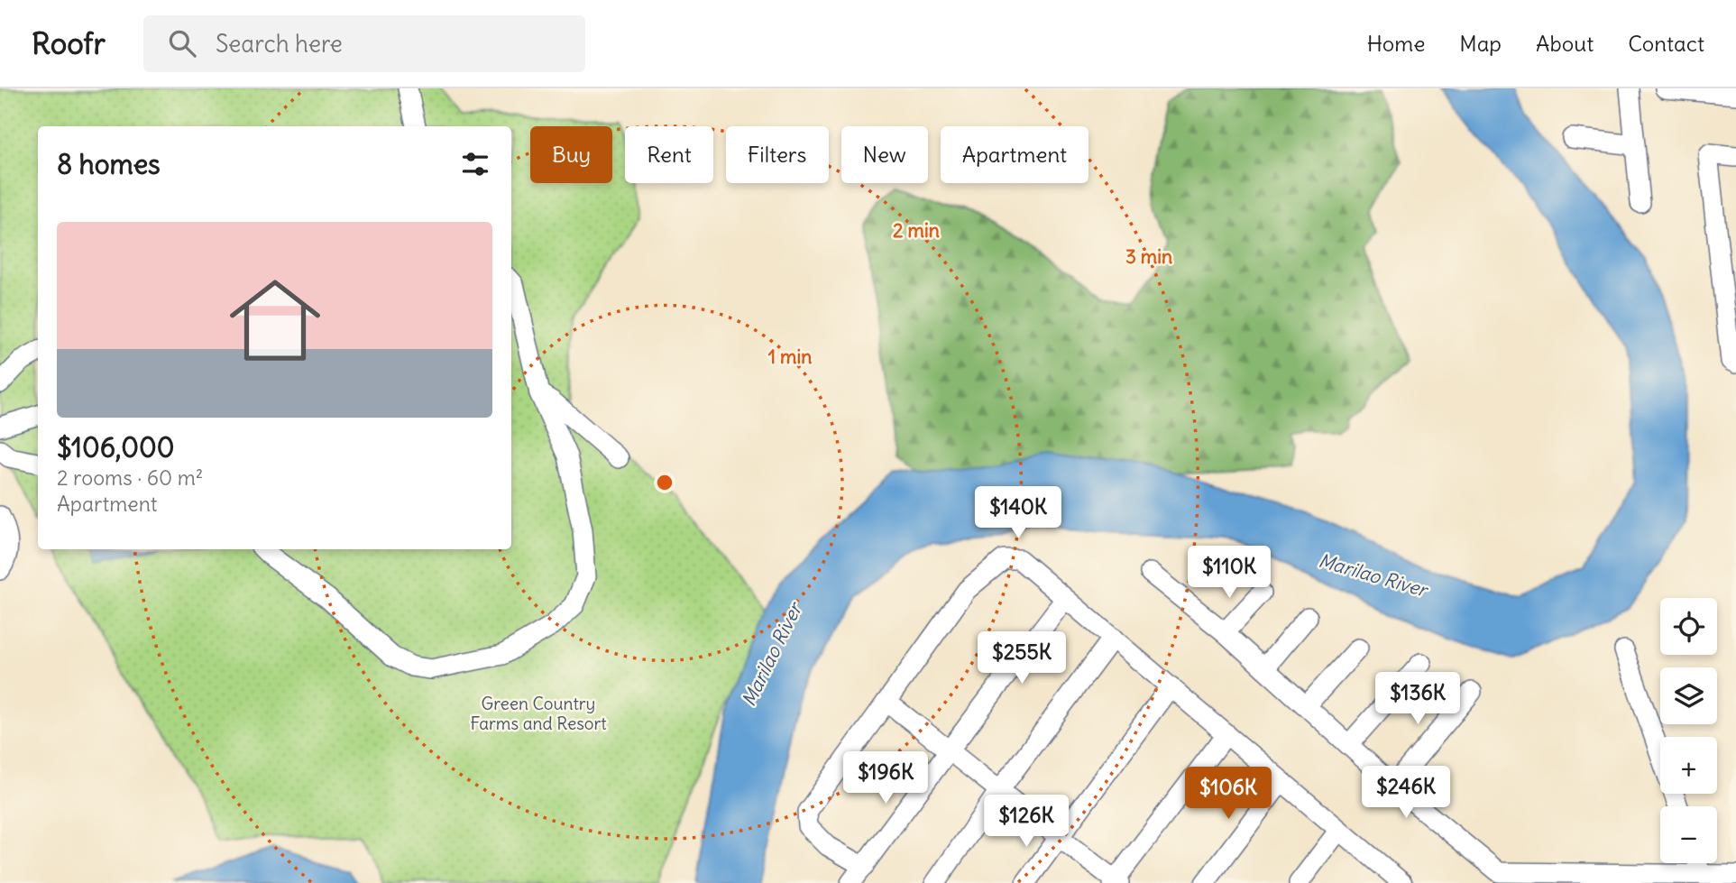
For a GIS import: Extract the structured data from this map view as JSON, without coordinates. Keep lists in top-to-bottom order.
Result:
{
  "water": ["Marilao River"],
  "parks": ["Green Country Farms and Resort"],
  "page": {
    "header": "Roofr",
    "search": "Search here",
    "nav": [
      "Home",
      "Map",
      "About",
      "Contact"
    ],
    "chip": [
      "Buy",
      "Rent",
      "Filters",
      "New",
      "Apartment"
    ],
    "heading": "8 homes",
    "list": [
      {
        "name": "$106,000",
        "note": "2 rooms · 60 m² · Apartment"
      }
    ],
    "price": [
      "$140K",
      "$110K",
      "$255K",
      "$136K",
      "$196K",
      "$246K",
      "$106K",
      "$126K"
    ],
    "map_buttons": ["+", "−"]
  },
  "rings": ["2 min", "3 min", "1 min"]
}
